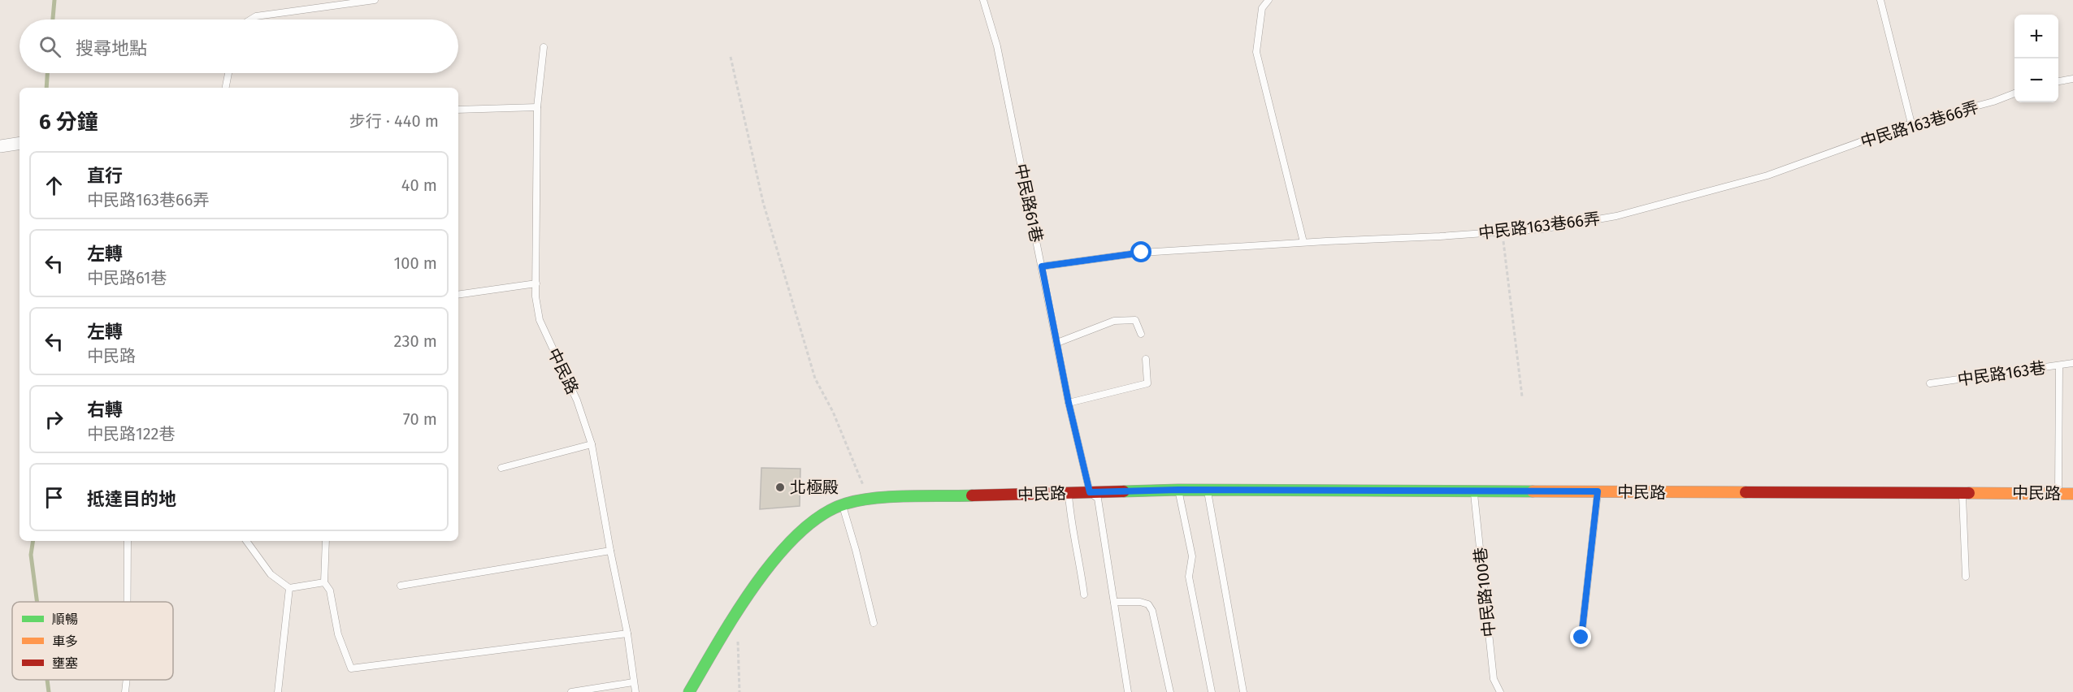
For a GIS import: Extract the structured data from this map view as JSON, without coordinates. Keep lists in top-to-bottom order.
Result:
{
  "streets": {
    "street": ["中民路"],
    "lane": [
      "中民路163巷66弄",
      "中民路61巷",
      "中民路163巷",
      "中民路100巷"
    ]
  },
  "crossings": [
    ["中民路163巷66弄", "中民路61巷"],
    ["中民路61巷", "中民路"],
    ["中民路", "中民路100巷"]
  ],
  "places": ["北極殿"],
  "legend": ["順暢", "車多", "壅塞"],
  "page": {
    "map_buttons": ["+", "−"],
    "search": "搜尋地點",
    "heading": ["6 分鐘", "步行 · 440 m"],
    "list": [
      ["直行", "中民路163巷66弄", "40 m"],
      ["左轉", "中民路61巷", "100 m"],
      ["左轉", "中民路", "230 m"],
      ["右轉", "中民路122巷", "70 m"],
      "抵達目的地"
    ]
  }
}
